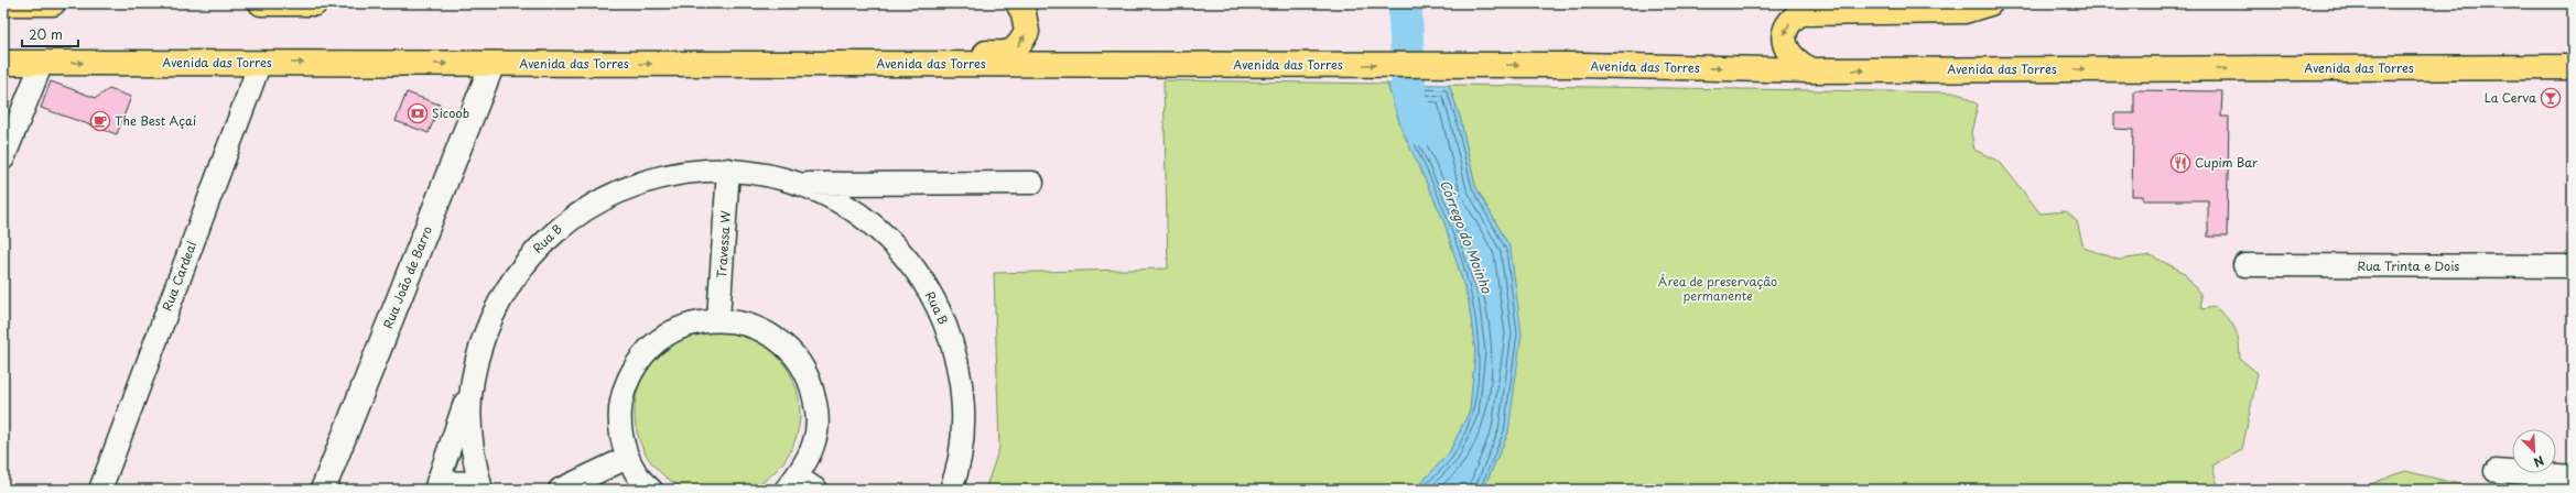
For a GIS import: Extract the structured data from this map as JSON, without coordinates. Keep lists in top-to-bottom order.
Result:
{
  "streets": {
    "main road": ["Avenida das Torres"],
    "street": [
      "Rua B",
      "Travessa W",
      "Rua Trinta e Dois",
      "Rua Cardeal",
      "Rua João de Barro"
    ]
  },
  "crossings": [
    ["Avenida das Torres", "Rua Cardeal"],
    ["Avenida das Torres", "Rua João de Barro"],
    ["Rua B", "Travessa W"]
  ],
  "one_way": ["Avenida das Torres"],
  "water": ["Córrego do Moinho"],
  "parks": ["Área de preservação permanente"],
  "places": {
    "bar": ["La Cerva"],
    "bank": ["Sicoob"],
    "cafe": ["The Best Açaí"],
    "restaurant": ["Cupim Bar"]
  },
  "scale_bar": "20 m",
  "north": "bottom right"
}
